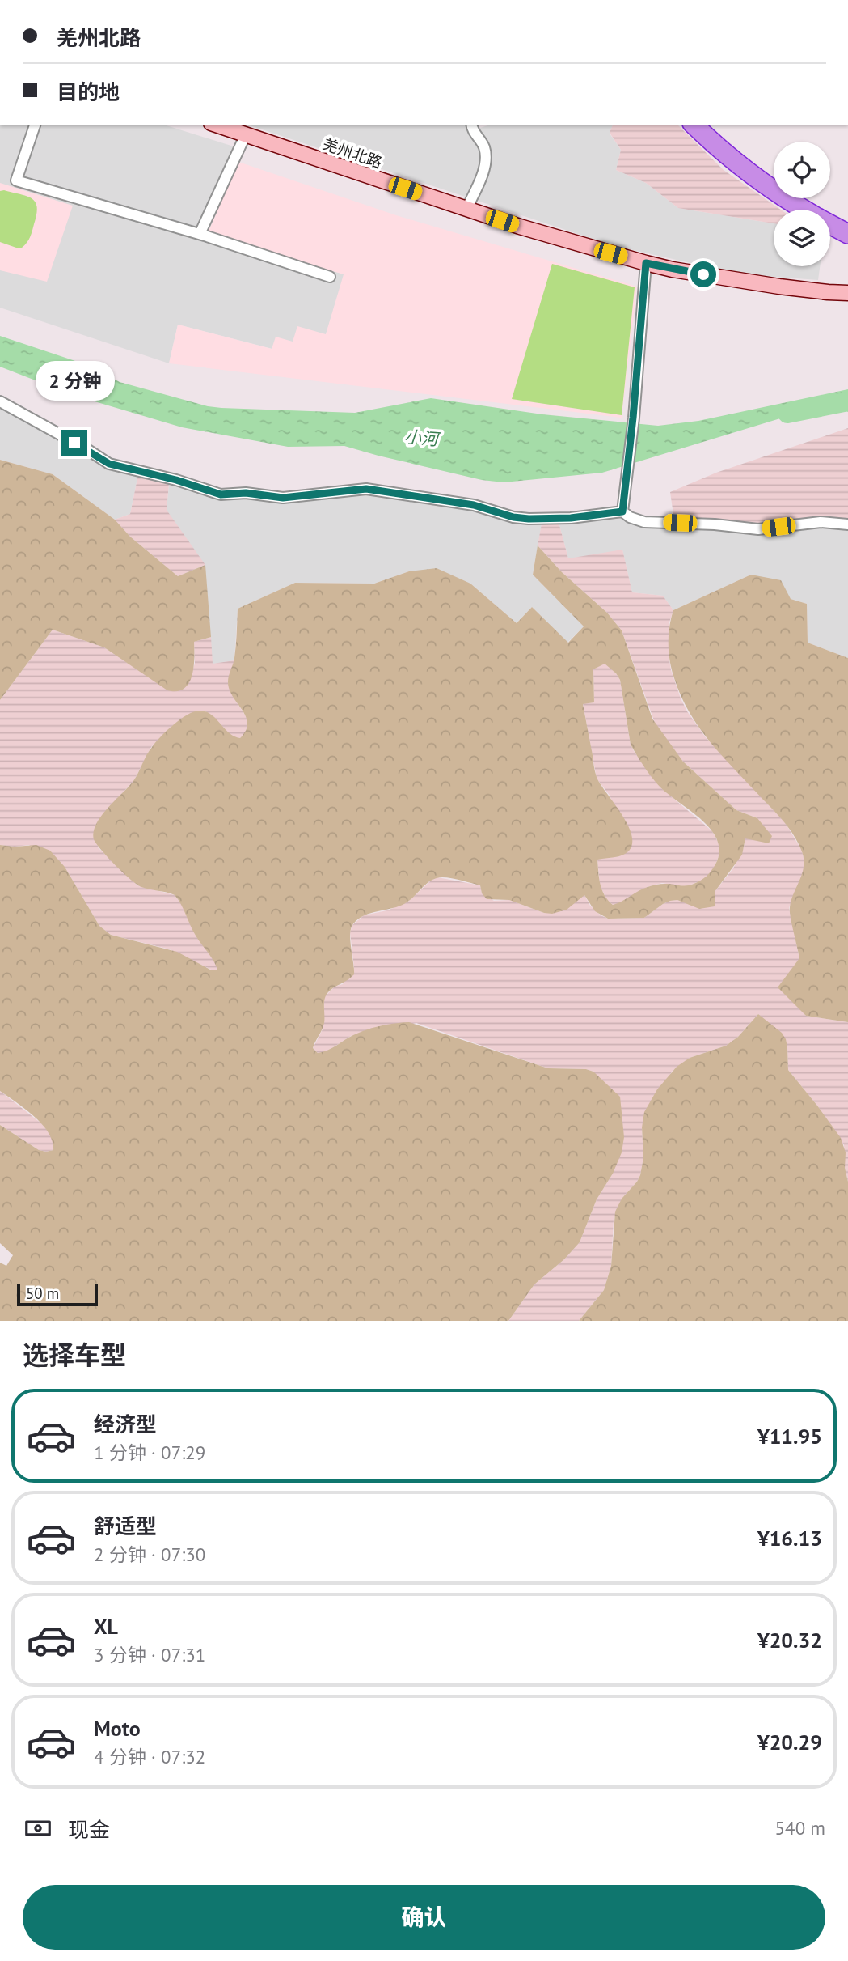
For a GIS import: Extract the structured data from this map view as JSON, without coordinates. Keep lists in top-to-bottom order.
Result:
{
  "streets": {
    "main road": ["羌州北路"]
  },
  "water": ["小河"],
  "scale_bar": "50 m",
  "page": {
    "banner": ["羌州北路", "目的地"],
    "bubble": "2 分钟",
    "scale": "50 m",
    "heading": "选择车型",
    "list": [
      {
        "name": "经济型",
        "note": "1 分钟 · 07:29",
        "value": "¥11.95"
      },
      {
        "name": "舒适型",
        "note": "2 分钟 · 07:30",
        "value": "¥16.13"
      },
      {
        "name": "XL",
        "note": "3 分钟 · 07:31",
        "value": "¥20.32"
      },
      {
        "name": "Moto",
        "note": "4 分钟 · 07:32",
        "value": "¥20.29"
      }
    ],
    "pay": ["现金", "540 m"],
    "buttons": "确认"
  }
}
